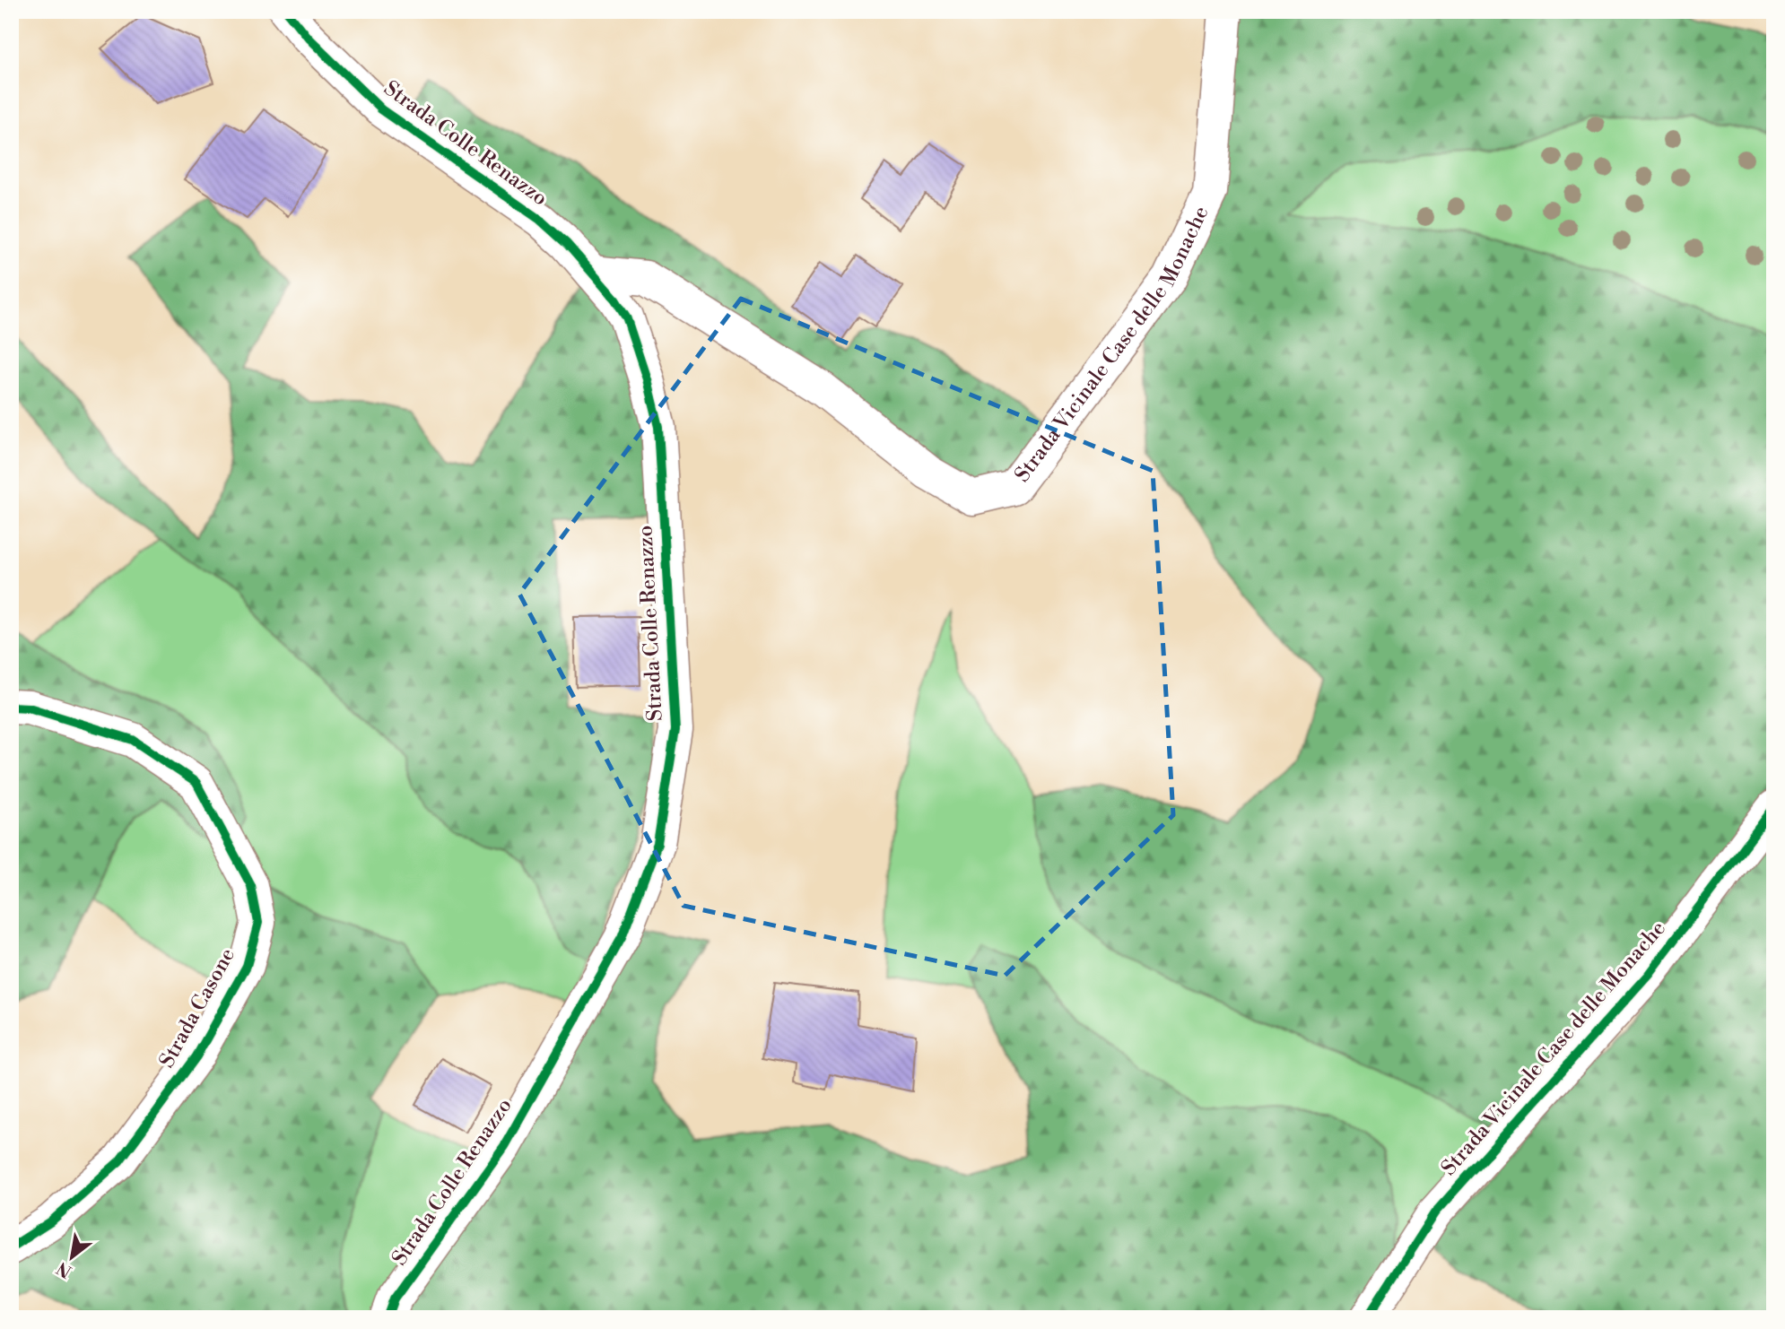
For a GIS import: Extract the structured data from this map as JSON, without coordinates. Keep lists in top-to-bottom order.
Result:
{
  "streets": {
    "street": ["Strada Colle Renazzo", "Strada Vicinale Case delle Monache", "Strada Casone"]
  },
  "crossings": [
    ["Strada Colle Renazzo", "Strada Vicinale Case delle Monache"]
  ],
  "north": "bottom left"
}
